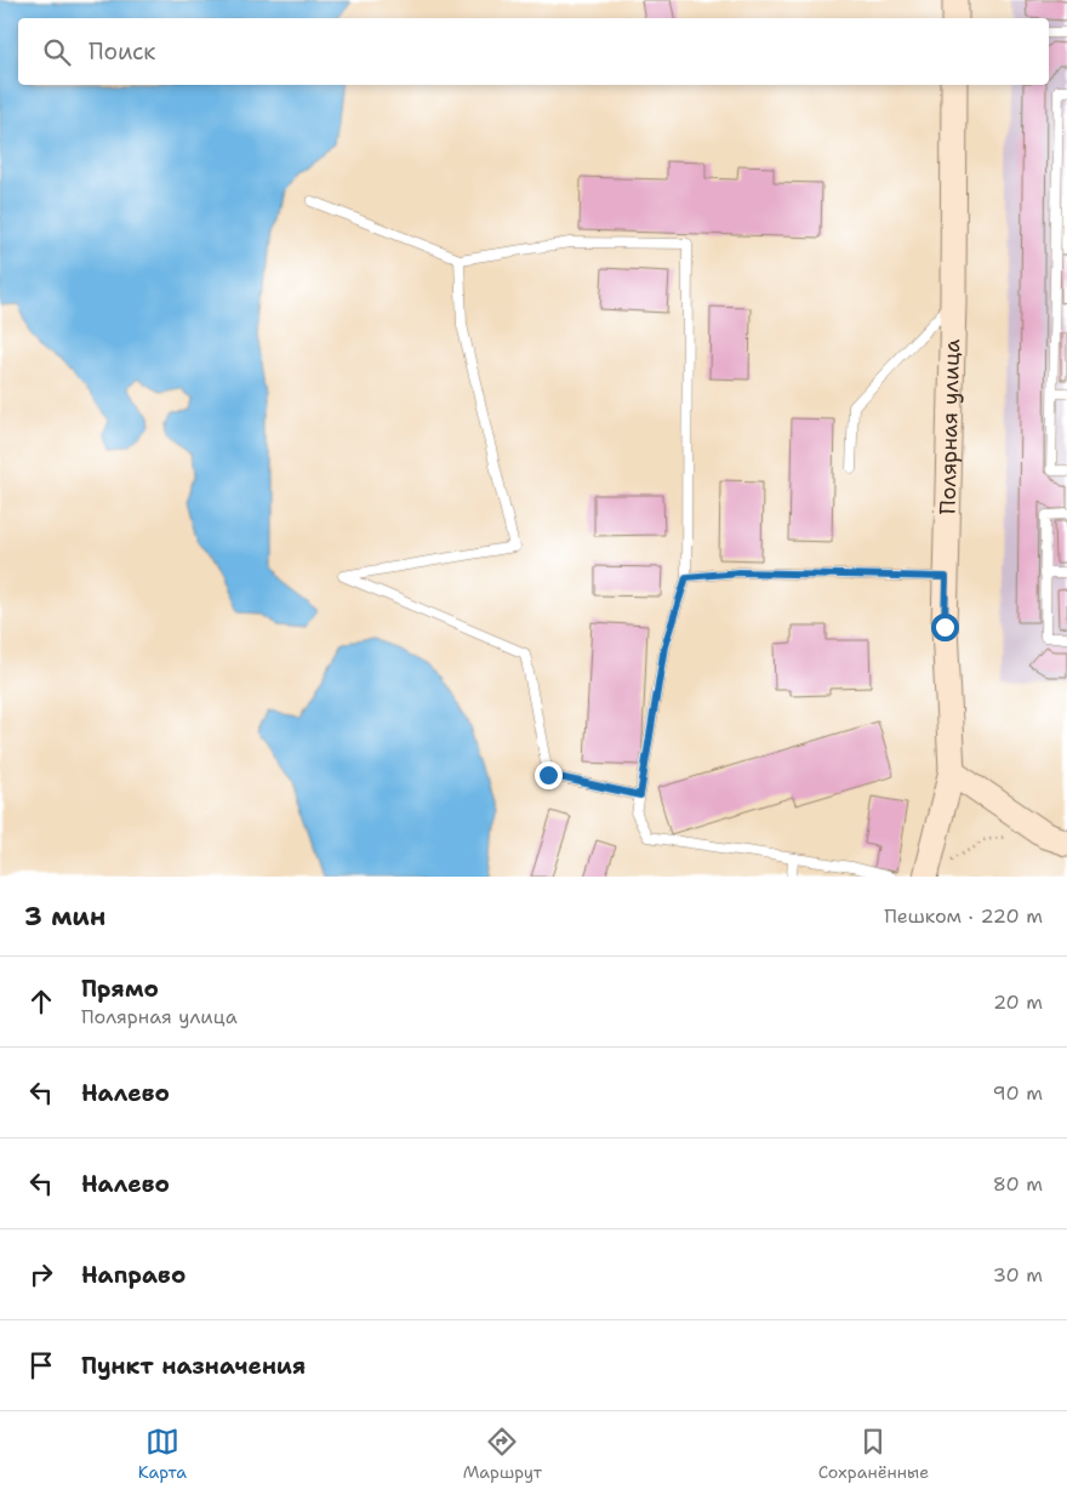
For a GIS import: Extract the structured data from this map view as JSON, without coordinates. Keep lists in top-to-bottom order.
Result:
{
  "streets": {
    "main road": ["Полярная улица"]
  },
  "page": {
    "search": "Поиск",
    "heading": ["3 мин", "Пешком · 220 m"],
    "list": [
      ["Прямо", "Полярная улица", "20 m"],
      ["Налево", "90 m"],
      ["Налево", "80 m"],
      ["Направо", "30 m"],
      "Пункт назначения"
    ],
    "nav": ["Карта", "Маршрут", "Сохранённые"]
  }
}
